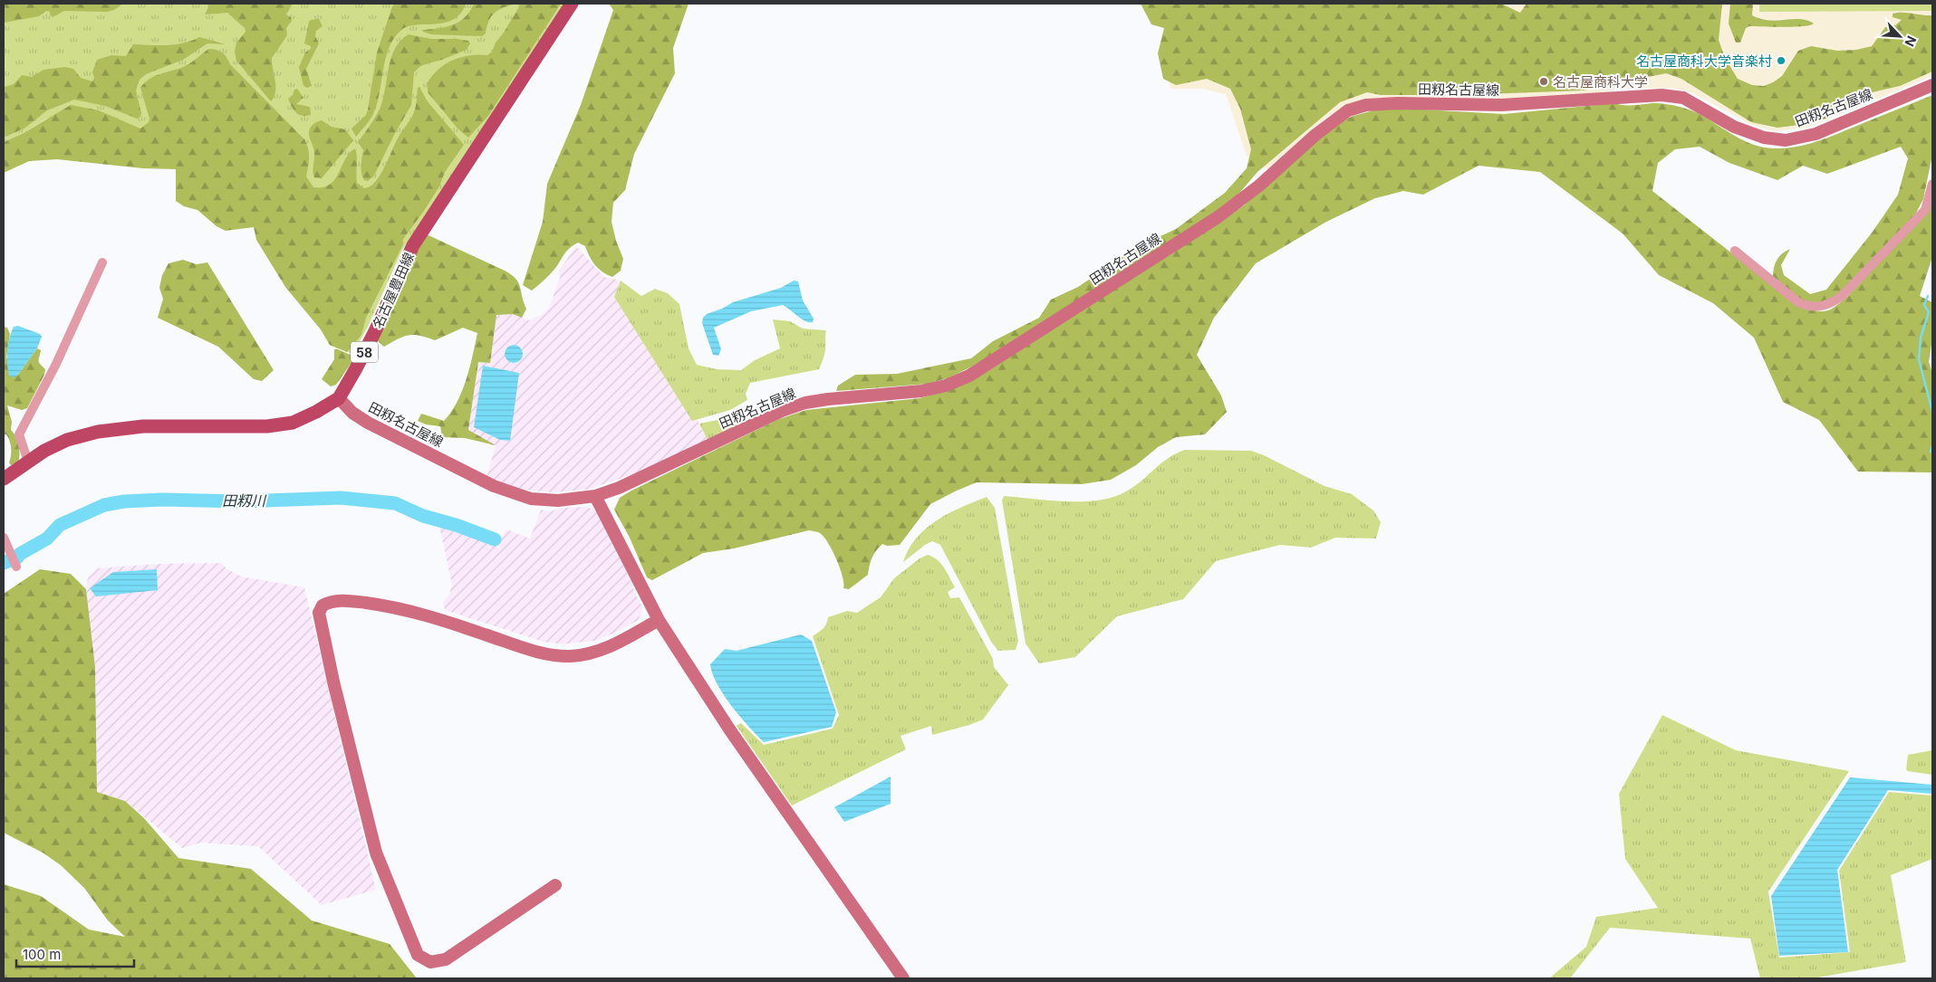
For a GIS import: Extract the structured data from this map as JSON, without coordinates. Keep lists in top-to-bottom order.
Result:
{
  "streets": {
    "main road": ["田籾名古屋線", "名古屋豊田線", "58"]
  },
  "crossings": [
    ["田籾名古屋線", "名古屋豊田線"]
  ],
  "water": ["田籾川"],
  "places": ["名古屋商科大学音楽村", "名古屋商科大学"],
  "scale_bar": "100 m",
  "north": "bottom right"
}
